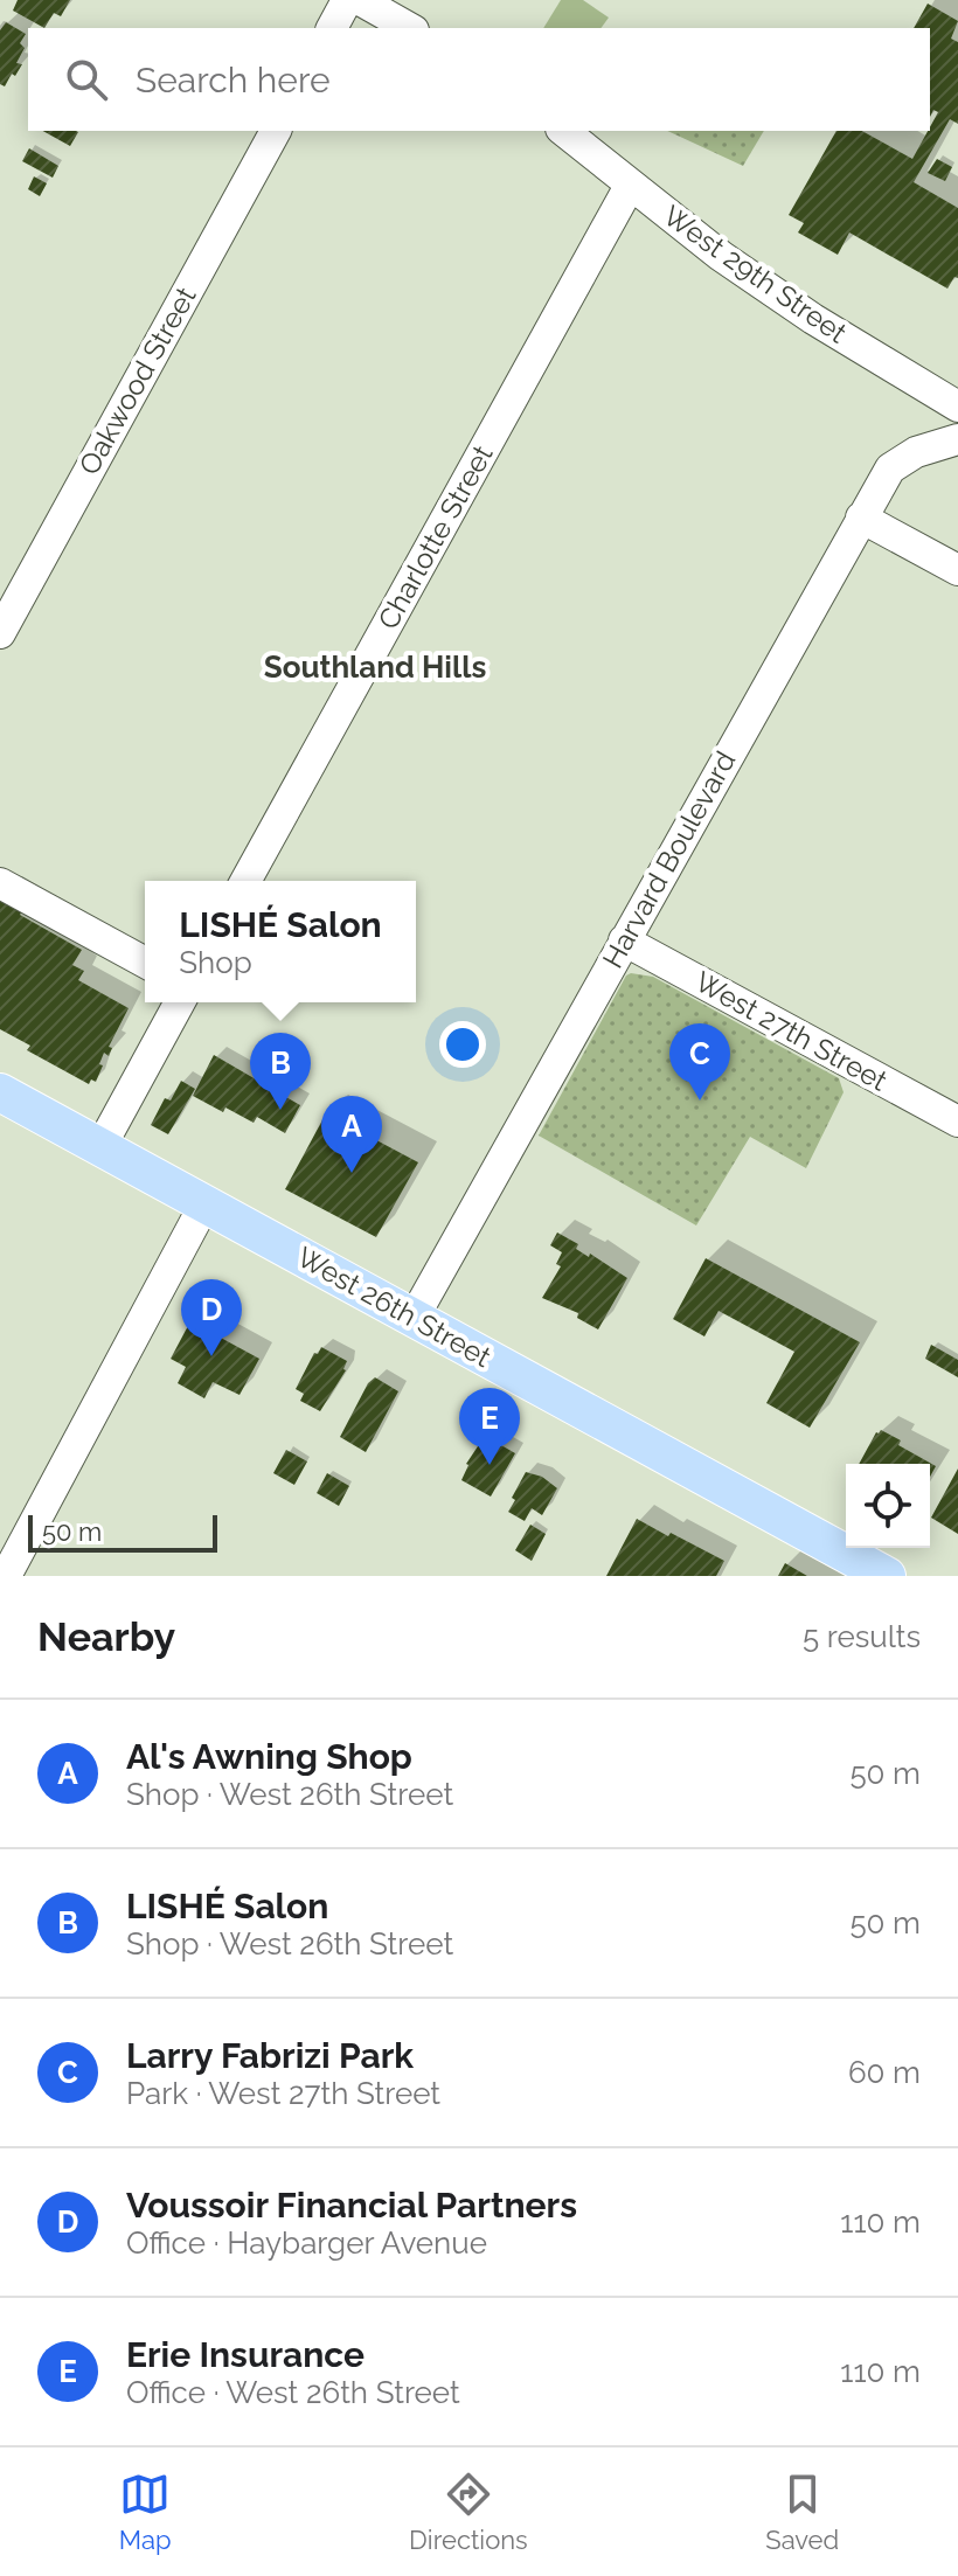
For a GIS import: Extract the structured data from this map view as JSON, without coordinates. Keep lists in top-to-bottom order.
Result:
{
  "streets": {
    "main road": ["West 26th Street"],
    "street": [
      "West 29th Street",
      "Oakwood Street",
      "Charlotte Street",
      "Harvard Boulevard",
      "West 27th Street"
    ]
  },
  "crossings": [
    ["West 29th Street", "Charlotte Street"],
    ["Harvard Boulevard", "West 27th Street"],
    ["Harvard Boulevard", "West 26th Street"]
  ],
  "districts": ["Southland Hills"],
  "scale_bar": "50 m",
  "page": {
    "search": "Search here",
    "popup": ["LISHÉ Salon", "Shop"],
    "pins": [
      "C",
      "B",
      "A",
      "D",
      "E"
    ],
    "scale": "50 m",
    "heading": ["Nearby", "5 results"],
    "list": [
      {
        "mark": "A",
        "name": "Al's Awning Shop",
        "note": "Shop · West 26th Street",
        "value": "50 m"
      },
      {
        "mark": "B",
        "name": "LISHÉ Salon",
        "note": "Shop · West 26th Street",
        "value": "50 m"
      },
      {
        "mark": "C",
        "name": "Larry Fabrizi Park",
        "note": "Park · West 27th Street",
        "value": "60 m"
      },
      {
        "mark": "D",
        "name": "Voussoir Financial Partners",
        "note": "Office · Haybarger Avenue",
        "value": "110 m"
      },
      {
        "mark": "E",
        "name": "Erie Insurance",
        "note": "Office · West 26th Street",
        "value": "110 m"
      }
    ],
    "nav": ["Map", "Directions", "Saved"]
  }
}
